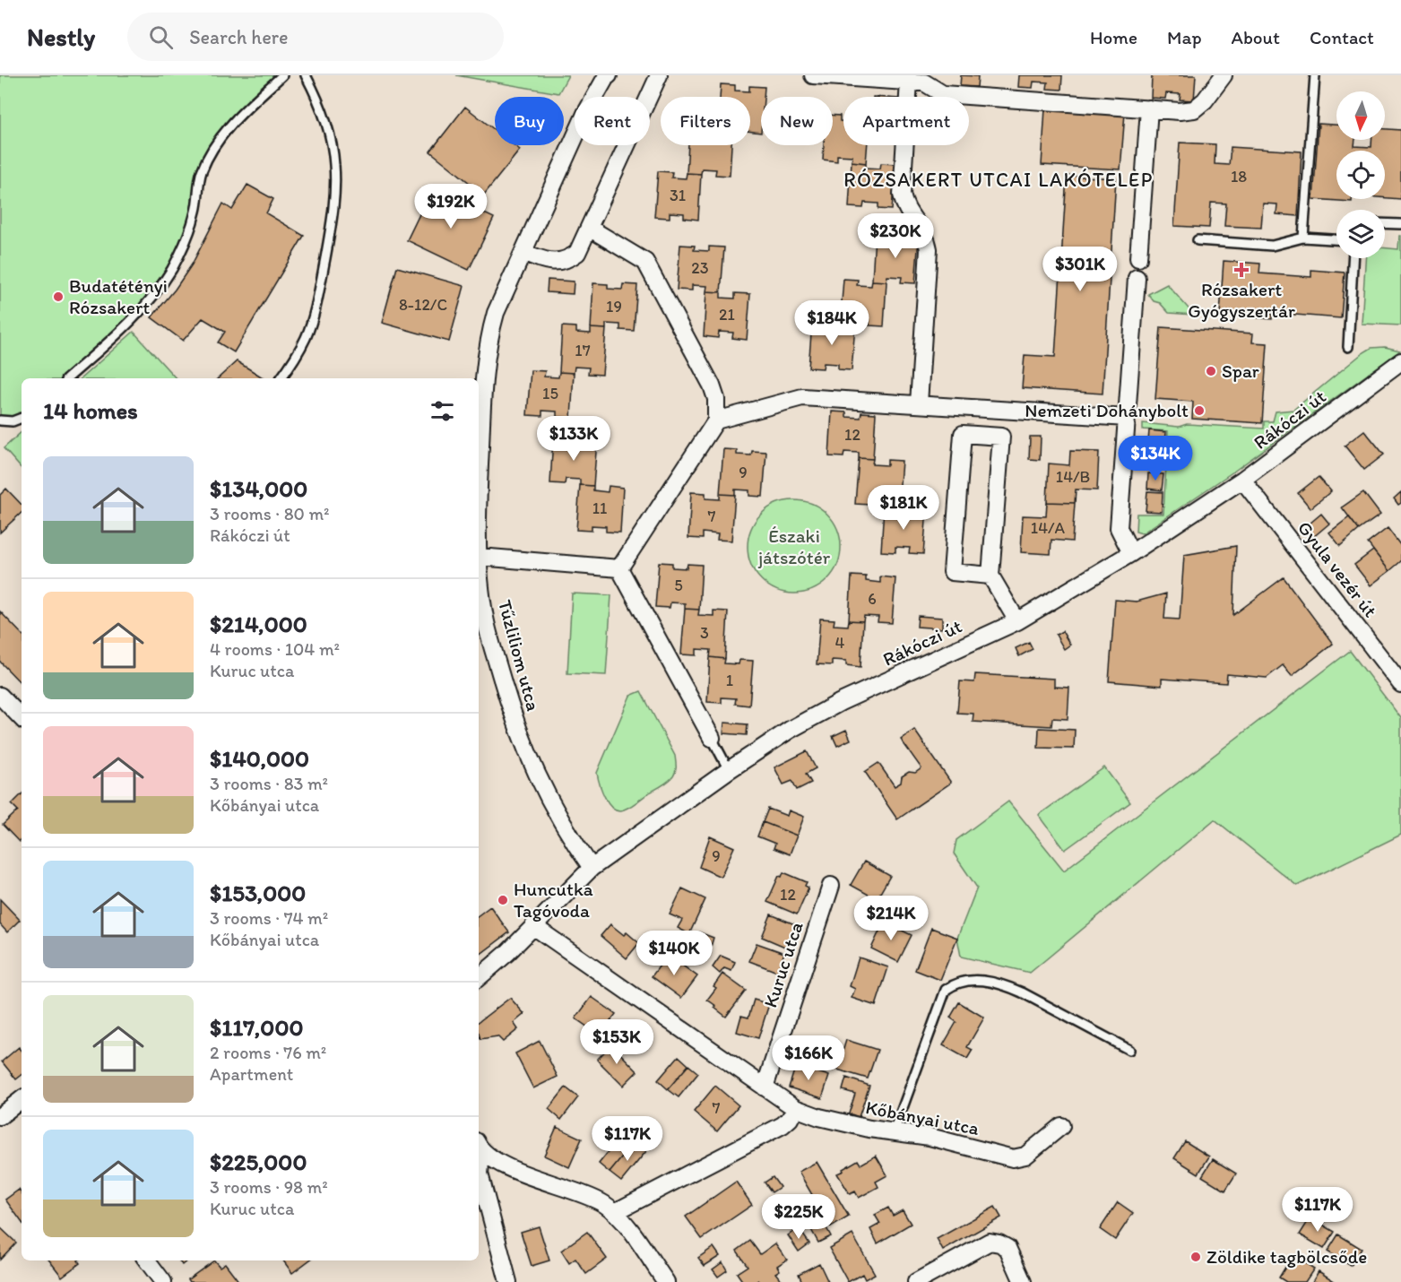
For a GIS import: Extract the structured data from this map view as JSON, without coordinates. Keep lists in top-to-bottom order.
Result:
{
  "streets": {
    "street": [
      "Rákóczi út",
      "Gyula vezér út",
      "Tűzliliom utca",
      "Kuruc utca",
      "Kőbányai utca"
    ]
  },
  "crossings": [
    ["Rákóczi út", "Gyula vezér út"],
    ["Rákóczi út", "Tűzliliom utca"],
    ["Rákóczi út", "Kőbányai utca"],
    ["Kuruc utca", "Kőbányai utca"]
  ],
  "districts": ["RÓZSAKERT UTCAI LAKÓTELEP"],
  "parks": ["Északi játszótér"],
  "places": {
    "health": ["Rózsakert Gyógyszertár"],
    "other": [
      "Budatétényi Rózsakert",
      "Spar",
      "Nemzeti Dohánybolt",
      "Huncutka Tagóvoda",
      "Zöldike tagbölcsőde"
    ]
  },
  "house_numbers": [
    "18",
    "31",
    "23",
    "8-12/C",
    "19",
    "21",
    "17",
    "15",
    "12",
    "9",
    "14/B",
    "11",
    "7",
    "14/A",
    "5",
    "6",
    "3",
    "4",
    "1",
    "9",
    "12",
    "7"
  ],
  "north": "bottom",
  "page": {
    "header": "Nestly",
    "search": "Search here",
    "nav": [
      "Home",
      "Map",
      "About",
      "Contact"
    ],
    "chip": [
      "Buy",
      "Rent",
      "Filters",
      "New",
      "Apartment"
    ],
    "price": [
      "$192K",
      "$230K",
      "$301K",
      "$184K",
      "$133K",
      "$134K",
      "$181K",
      "$214K",
      "$140K",
      "$153K",
      "$166K",
      "$117K",
      "$117K",
      "$225K"
    ],
    "heading": "14 homes",
    "list": [
      {
        "name": "$134,000",
        "note": "3 rooms · 80 m² · Rákóczi út"
      },
      {
        "name": "$214,000",
        "note": "4 rooms · 104 m² · Kuruc utca"
      },
      {
        "name": "$140,000",
        "note": "3 rooms · 83 m² · Kőbányai utca"
      },
      {
        "name": "$153,000",
        "note": "3 rooms · 74 m² · Kőbányai utca"
      },
      {
        "name": "$117,000",
        "note": "2 rooms · 76 m² · Apartment"
      },
      {
        "name": "$225,000",
        "note": "3 rooms · 98 m² · Kuruc utca"
      }
    ]
  }
}
